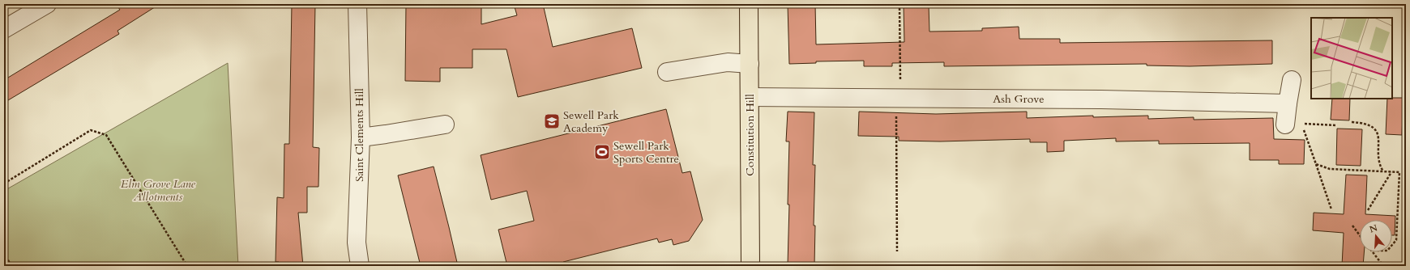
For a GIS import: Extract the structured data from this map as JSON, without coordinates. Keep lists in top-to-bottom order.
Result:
{
  "streets": {
    "main road": ["Constitution Hill"],
    "street": ["Ash Grove", "Saint Clements Hill"]
  },
  "crossings": [
    ["Ash Grove", "Constitution Hill"]
  ],
  "parks": ["Elm Grove Lane Allotments"],
  "places": {
    "school or university": ["Sewell Park Academy"],
    "sports": ["Sewell Park Sports Centre"]
  },
  "north": "top"
}
